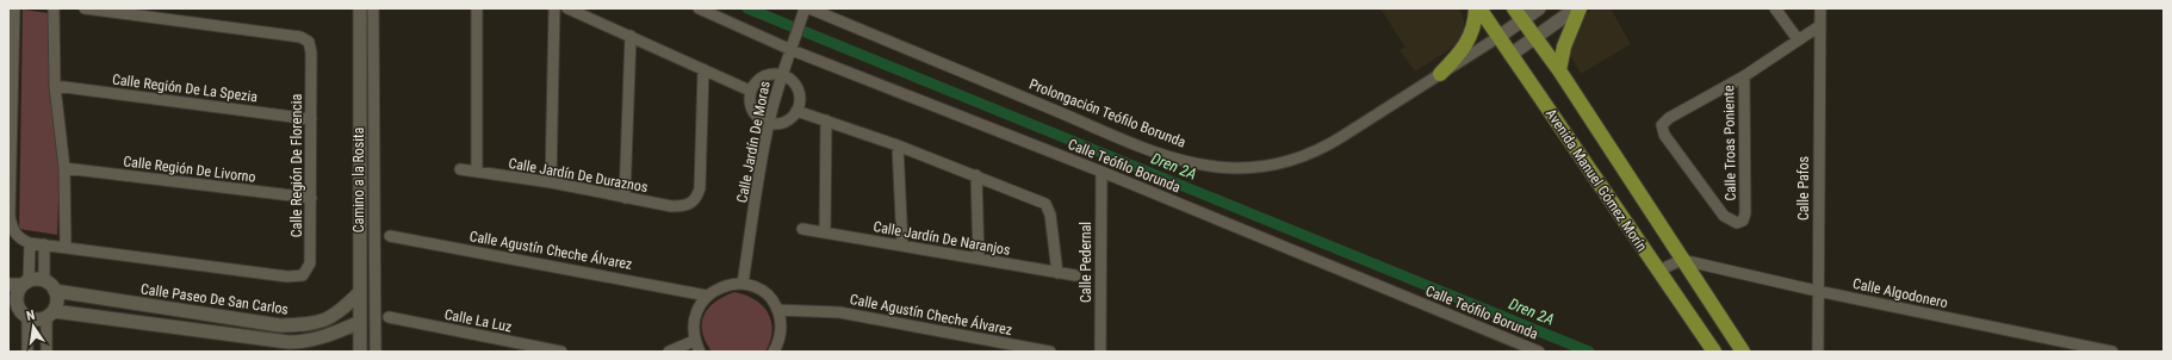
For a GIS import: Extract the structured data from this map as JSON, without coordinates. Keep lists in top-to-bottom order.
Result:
{
  "streets": {
    "main road": ["Avenida Manuel Gómez Morín"],
    "street": [
      "Calle Región De La Spezia",
      "Prolongación Teófilo Borunda",
      "Calle Jardín De Moras",
      "Calle Troas Poniente",
      "Calle Región De Florencia",
      "Calle Teófilo Borunda",
      "Calle Región De Livorno",
      "Calle Jardín De Duraznos",
      "Camino a la Rosita",
      "Calle Pafos",
      "Calle Jardín De Naranjos",
      "Calle Agustín Cheche Álvarez",
      "Calle Pedernal",
      "Calle Algodonero",
      "Calle Paseo De San Carlos",
      "Calle La Luz"
    ]
  },
  "crossings": [
    ["Calle Región De La Spezia", "Calle Región De Florencia"],
    ["Prolongación Teófilo Borunda", "Calle Jardín De Moras"],
    ["Prolongación Teófilo Borunda", "Avenida Manuel Gómez Morín"],
    ["Calle Jardín De Moras", "Calle Teófilo Borunda"],
    ["Calle Jardín De Moras", "Calle Jardín De Duraznos"],
    ["Calle Región De Florencia", "Calle Región De Livorno"],
    ["Calle Teófilo Borunda", "Calle Pedernal"],
    ["Camino a la Rosita", "Calle Paseo De San Carlos"],
    ["Avenida Manuel Gómez Morín", "Calle Algodonero"],
    ["Calle Pafos", "Calle Algodonero"]
  ],
  "water": ["Dren 2A"],
  "north": "top"
}
